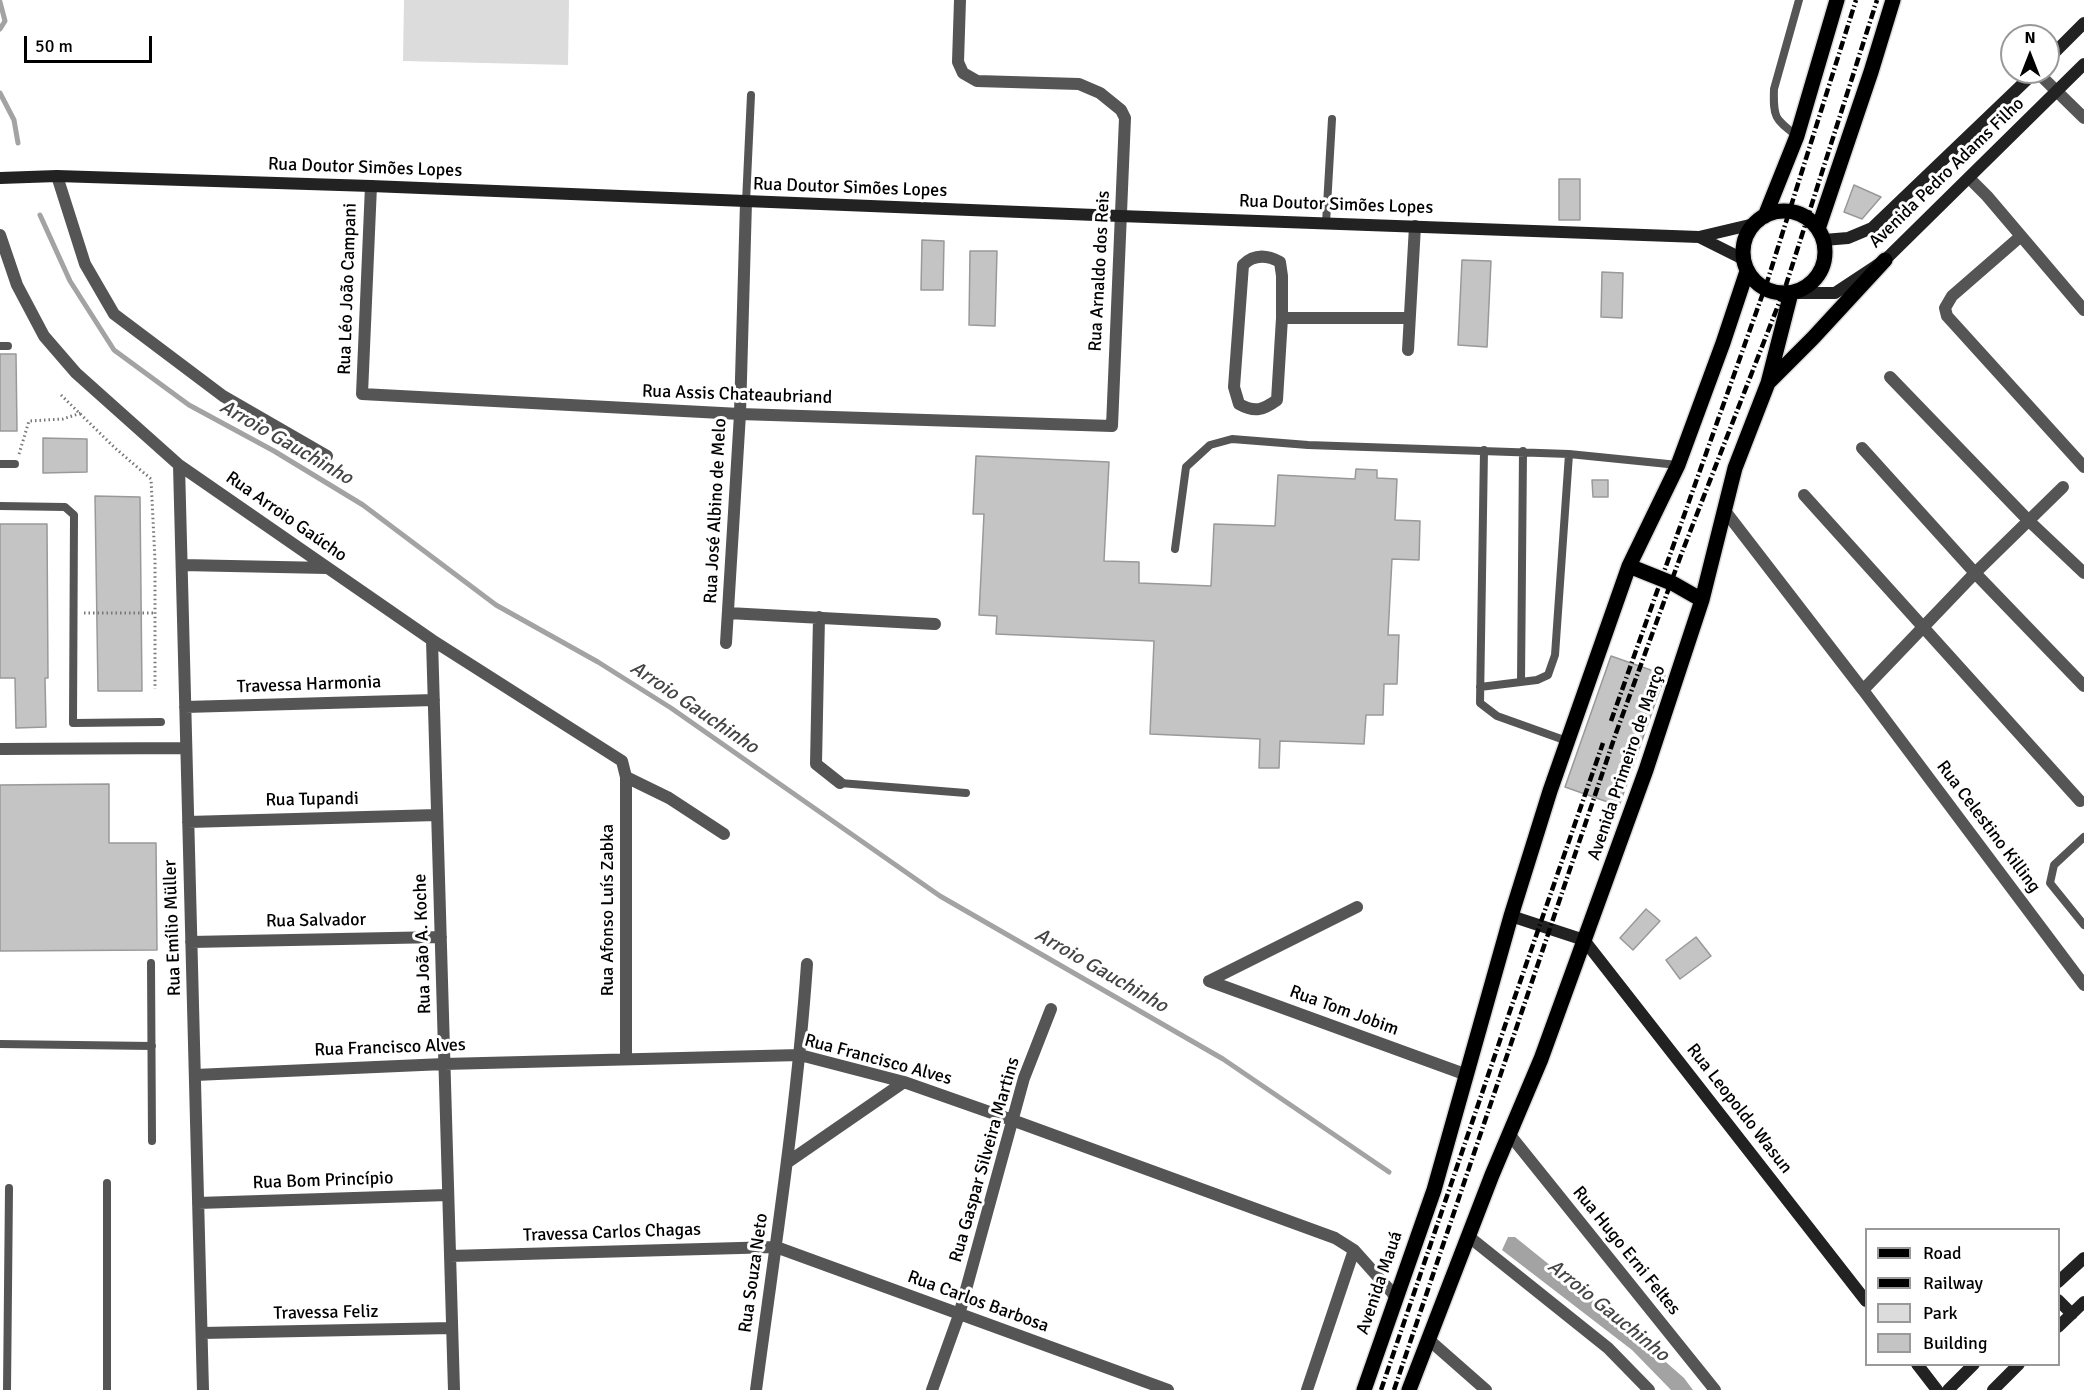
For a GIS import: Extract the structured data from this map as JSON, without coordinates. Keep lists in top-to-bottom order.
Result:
{
  "streets": {
    "main road": [
      "Rua Doutor Simões Lopes",
      "Avenida Pedro Adams Filho",
      "Avenida Primeiro de Março",
      "Rua Leopoldo Wasun",
      "Avenida Mauá"
    ],
    "street": [
      "Rua Arnaldo dos Reis",
      "Rua Léo João Campani",
      "Rua Assis Chateaubriand",
      "Rua José Albino de Melo",
      "Rua Arroio Gaúcho",
      "Travessa Harmonia",
      "Rua Tupandi",
      "Rua Celestino Killing",
      "Rua Afonso Luís Zabka",
      "Rua Salvador",
      "Rua Emílio Müller",
      "Rua João A. Koche",
      "Rua Tom Jobim",
      "Rua Francisco Alves",
      "Rua Gaspar Silveira Martins",
      "Rua Bom Princípio",
      "Travessa Carlos Chagas",
      "Rua Hugo Erni Feltes",
      "Rua Souza Neto",
      "Rua Carlos Barbosa",
      "Travessa Feliz"
    ]
  },
  "crossings": [
    ["Rua Doutor Simões Lopes", "Avenida Pedro Adams Filho"],
    ["Rua Doutor Simões Lopes", "Rua Arnaldo dos Reis"],
    ["Rua Doutor Simões Lopes", "Rua Léo João Campani"],
    ["Rua Doutor Simões Lopes", "Rua José Albino de Melo"],
    ["Rua Doutor Simões Lopes", "Avenida Primeiro de Março"],
    ["Avenida Pedro Adams Filho", "Avenida Primeiro de Março"],
    ["Rua Arnaldo dos Reis", "Rua Assis Chateaubriand"],
    ["Rua Léo João Campani", "Rua Assis Chateaubriand"],
    ["Rua Assis Chateaubriand", "Rua José Albino de Melo"],
    ["Rua Arroio Gaúcho", "Rua Afonso Luís Zabka"],
    ["Rua Arroio Gaúcho", "Rua Emílio Müller"],
    ["Rua Arroio Gaúcho", "Rua João A. Koche"],
    ["Travessa Harmonia", "Rua Emílio Müller"],
    ["Travessa Harmonia", "Rua João A. Koche"],
    ["Avenida Primeiro de Março", "Rua Celestino Killing"],
    ["Avenida Primeiro de Março", "Rua Leopoldo Wasun"],
    ["Avenida Primeiro de Março", "Rua Hugo Erni Feltes"],
    ["Rua Tupandi", "Rua Emílio Müller"],
    ["Rua Tupandi", "Rua João A. Koche"],
    ["Rua Afonso Luís Zabka", "Rua Francisco Alves"],
    ["Rua Salvador", "Rua Emílio Müller"],
    ["Rua Salvador", "Rua João A. Koche"],
    ["Rua Emílio Müller", "Rua Francisco Alves"],
    ["Rua Emílio Müller", "Rua Bom Princípio"],
    ["Rua Emílio Müller", "Travessa Feliz"],
    ["Rua João A. Koche", "Rua Francisco Alves"],
    ["Rua João A. Koche", "Rua Bom Princípio"],
    ["Rua João A. Koche", "Travessa Carlos Chagas"],
    ["Rua João A. Koche", "Travessa Feliz"],
    ["Rua Tom Jobim", "Avenida Mauá"],
    ["Rua Francisco Alves", "Rua Gaspar Silveira Martins"],
    ["Rua Francisco Alves", "Rua Souza Neto"],
    ["Rua Francisco Alves", "Avenida Mauá"],
    ["Rua Gaspar Silveira Martins", "Rua Carlos Barbosa"],
    ["Travessa Carlos Chagas", "Rua Souza Neto"],
    ["Travessa Carlos Chagas", "Rua Carlos Barbosa"],
    ["Rua Souza Neto", "Rua Carlos Barbosa"]
  ],
  "water": ["Arroio Gauchinho"],
  "legend": [
    "Road",
    "Railway",
    "Park",
    "Building"
  ],
  "scale_bar": "50 m",
  "north": "top"
}
